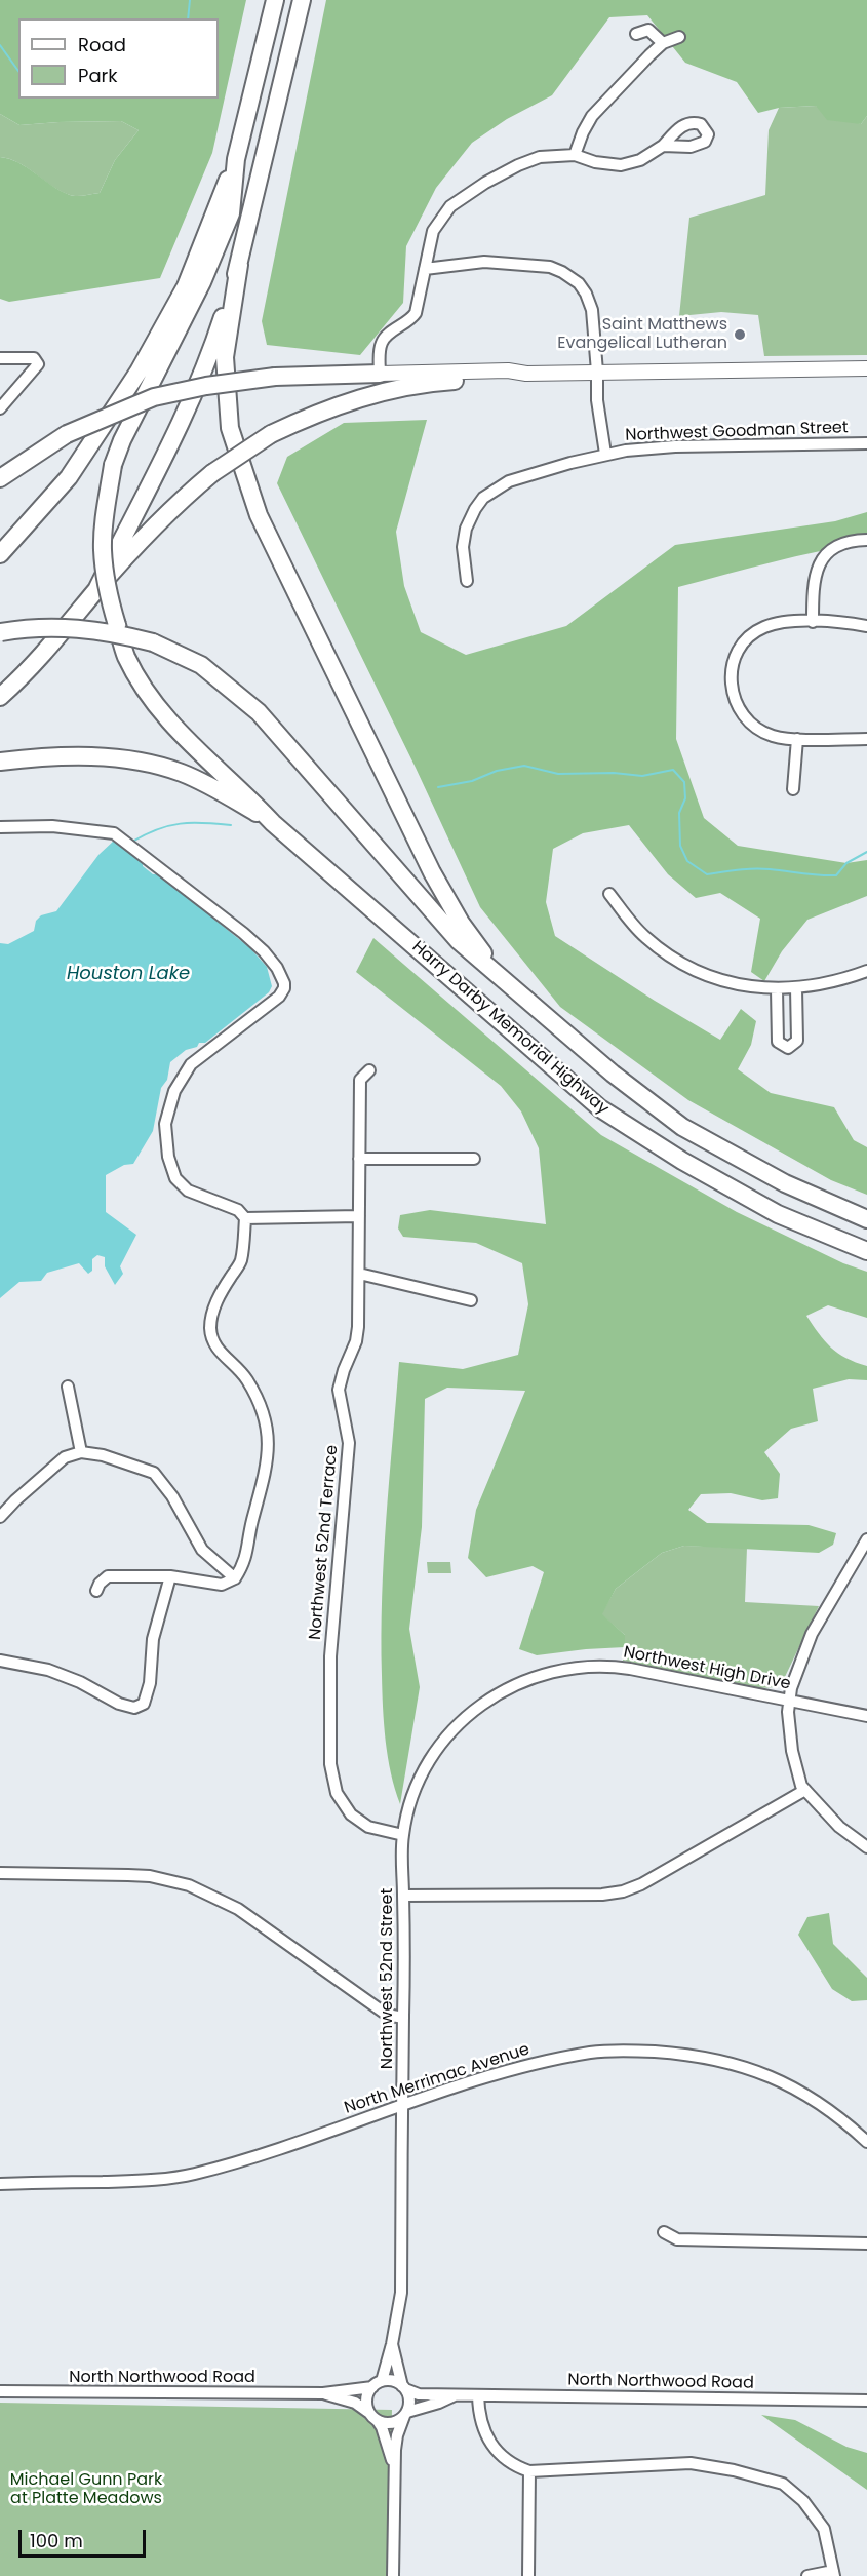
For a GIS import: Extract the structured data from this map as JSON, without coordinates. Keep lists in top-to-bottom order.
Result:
{
  "streets": {
    "highway": ["Harry Darby Memorial Highway"],
    "street": [
      "Northwest Goodman Street",
      "Northwest 52nd Terrace",
      "Northwest High Drive",
      "Northwest 52nd Street",
      "North Merrimac Avenue",
      "North Northwood Road"
    ]
  },
  "crossings": [
    ["Northwest 52nd Terrace", "Northwest High Drive"],
    ["Northwest 52nd Terrace", "Northwest 52nd Street"],
    ["Northwest High Drive", "Northwest 52nd Street"],
    ["Northwest 52nd Street", "North Merrimac Avenue"],
    ["Northwest 52nd Street", "North Northwood Road"]
  ],
  "water": ["Houston Lake"],
  "parks": ["Michael Gunn Park at Platte Meadows"],
  "places": ["Saint Matthews Evangelical Lutheran"],
  "legend": ["Road", "Park"],
  "scale_bar": "100 m"
}
